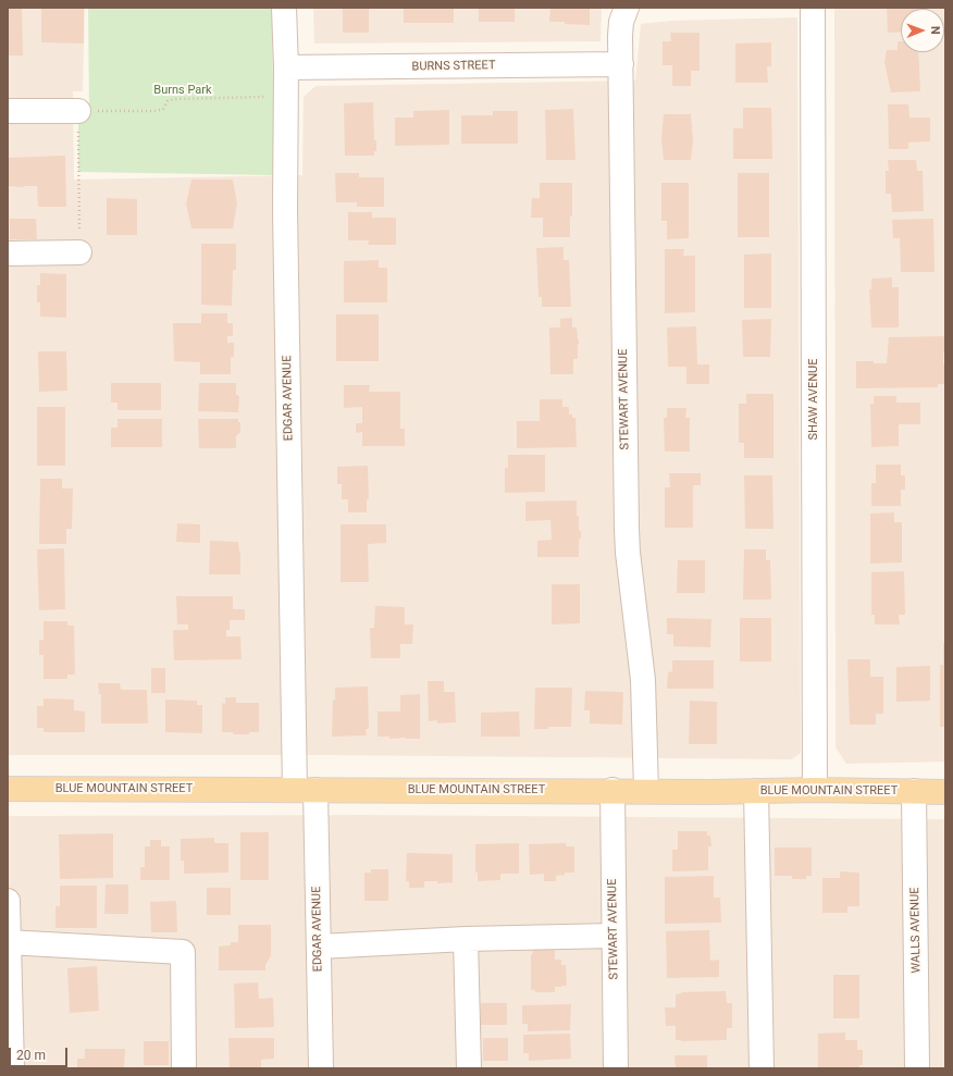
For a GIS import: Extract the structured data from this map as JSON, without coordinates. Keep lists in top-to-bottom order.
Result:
{
  "streets": {
    "main road": ["BLUE MOUNTAIN STREET"],
    "street": [
      "BURNS STREET",
      "EDGAR AVENUE",
      "STEWART AVENUE",
      "SHAW AVENUE",
      "WALLS AVENUE"
    ]
  },
  "crossings": [
    ["BURNS STREET", "EDGAR AVENUE"],
    ["BURNS STREET", "STEWART AVENUE"],
    ["EDGAR AVENUE", "BLUE MOUNTAIN STREET"],
    ["STEWART AVENUE", "BLUE MOUNTAIN STREET"],
    ["SHAW AVENUE", "BLUE MOUNTAIN STREET"],
    ["BLUE MOUNTAIN STREET", "WALLS AVENUE"]
  ],
  "parks": ["Burns Park"],
  "scale_bar": "20 m",
  "north": "right"
}
